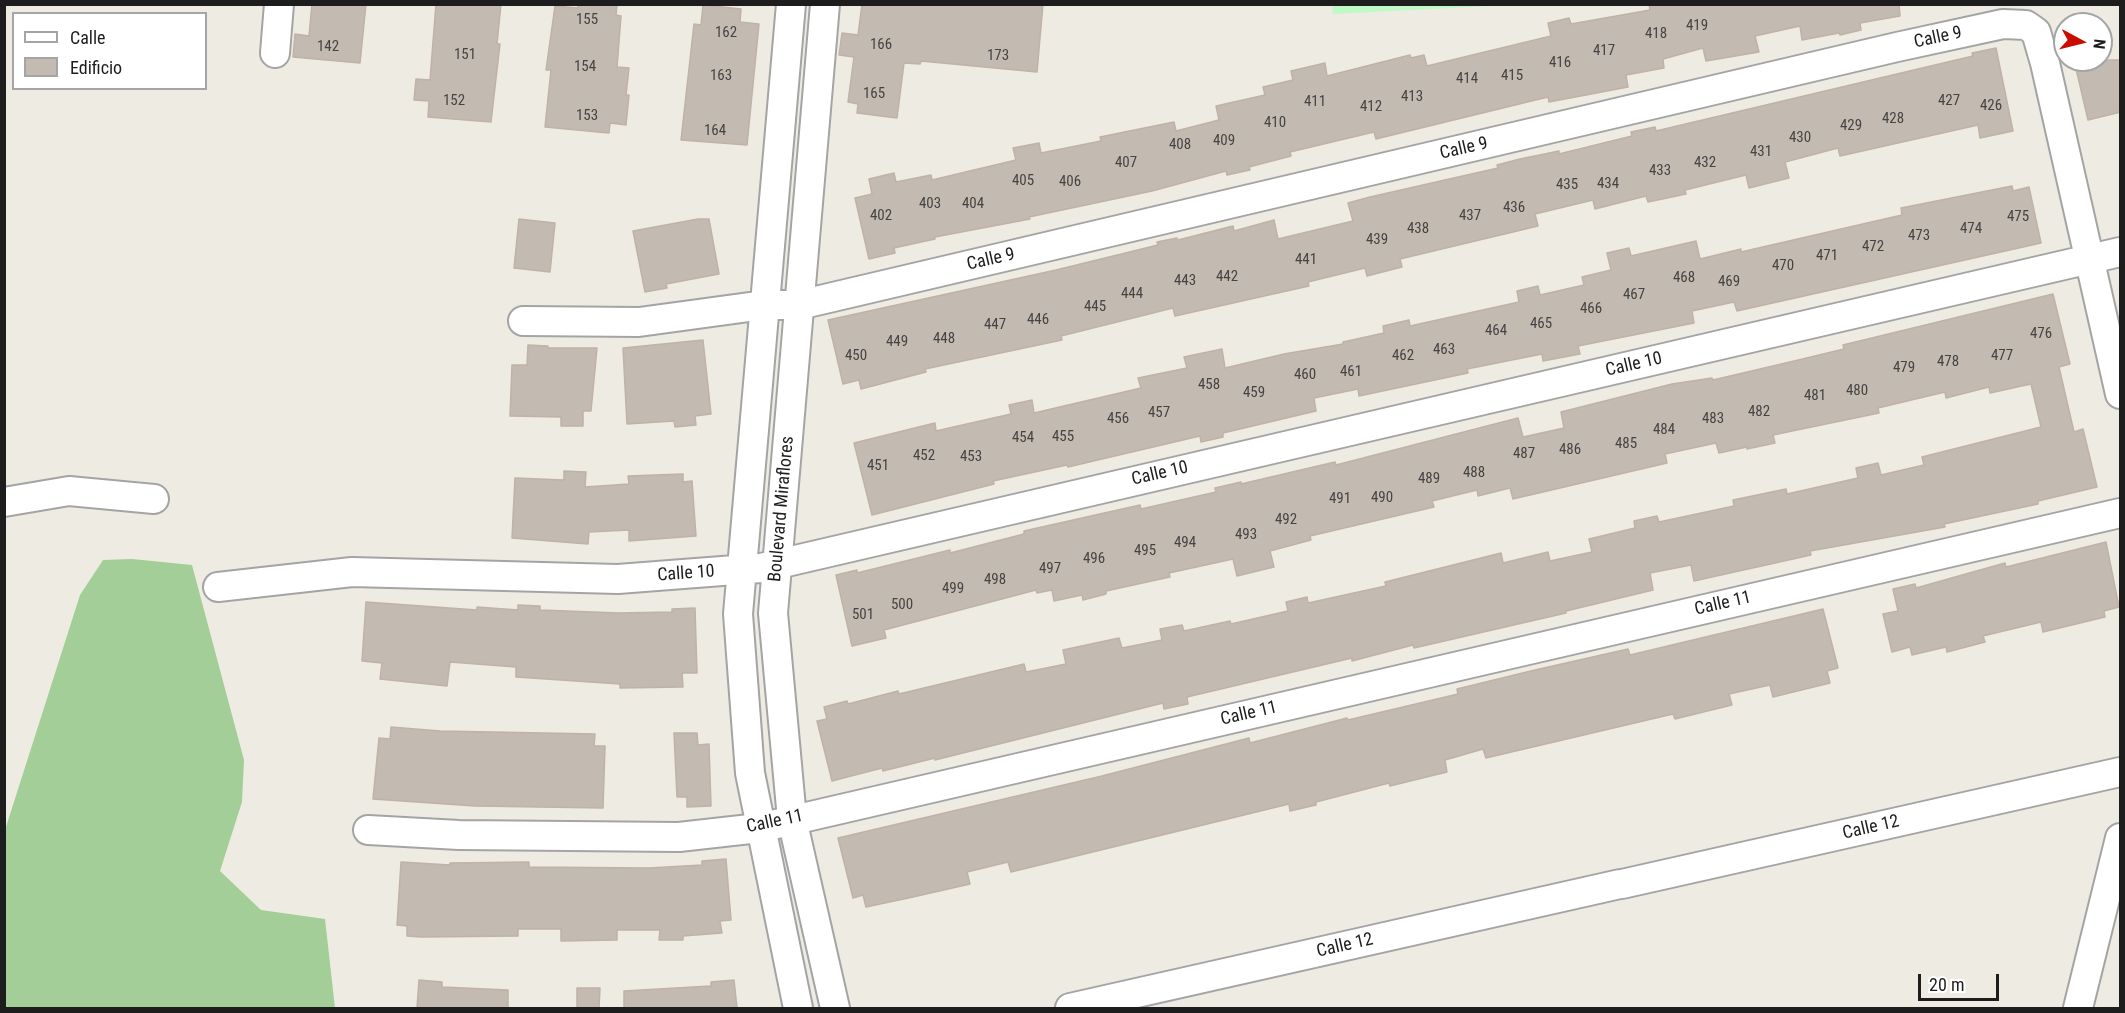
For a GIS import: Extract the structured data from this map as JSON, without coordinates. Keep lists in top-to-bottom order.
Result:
{
  "streets": {
    "street": [
      "Calle 9",
      "Calle 10",
      "Boulevard Miraflores",
      "Calle 11",
      "Calle 12"
    ]
  },
  "crossings": [
    ["Calle 9", "Calle 10"],
    ["Calle 9", "Boulevard Miraflores"],
    ["Calle 10", "Boulevard Miraflores"],
    ["Boulevard Miraflores", "Calle 11"]
  ],
  "house_numbers": [
    "155",
    "419",
    "162",
    "418",
    "166",
    "142",
    "417",
    "151",
    "173",
    "416",
    "154",
    "163",
    "415",
    "414",
    "165",
    "413",
    "152",
    "427",
    "411",
    "426",
    "412",
    "153",
    "428",
    "410",
    "429",
    "164",
    "430",
    "409",
    "408",
    "431",
    "407",
    "432",
    "433",
    "405",
    "406",
    "434",
    "435",
    "403",
    "404",
    "436",
    "402",
    "437",
    "475",
    "438",
    "474",
    "473",
    "439",
    "472",
    "471",
    "441",
    "470",
    "442",
    "468",
    "443",
    "469",
    "444",
    "467",
    "445",
    "466",
    "446",
    "465",
    "447",
    "464",
    "476",
    "448",
    "449",
    "463",
    "450",
    "462",
    "477",
    "478",
    "479",
    "461",
    "460",
    "458",
    "480",
    "459",
    "481",
    "482",
    "457",
    "456",
    "483",
    "484",
    "455",
    "454",
    "485",
    "486",
    "487",
    "452",
    "453",
    "451",
    "488",
    "489",
    "490",
    "491",
    "492",
    "493",
    "494",
    "495",
    "496",
    "497",
    "498",
    "499",
    "500",
    "501"
  ],
  "legend": ["Calle", "Edificio"],
  "scale_bar": "20 m",
  "north": "right"
}
